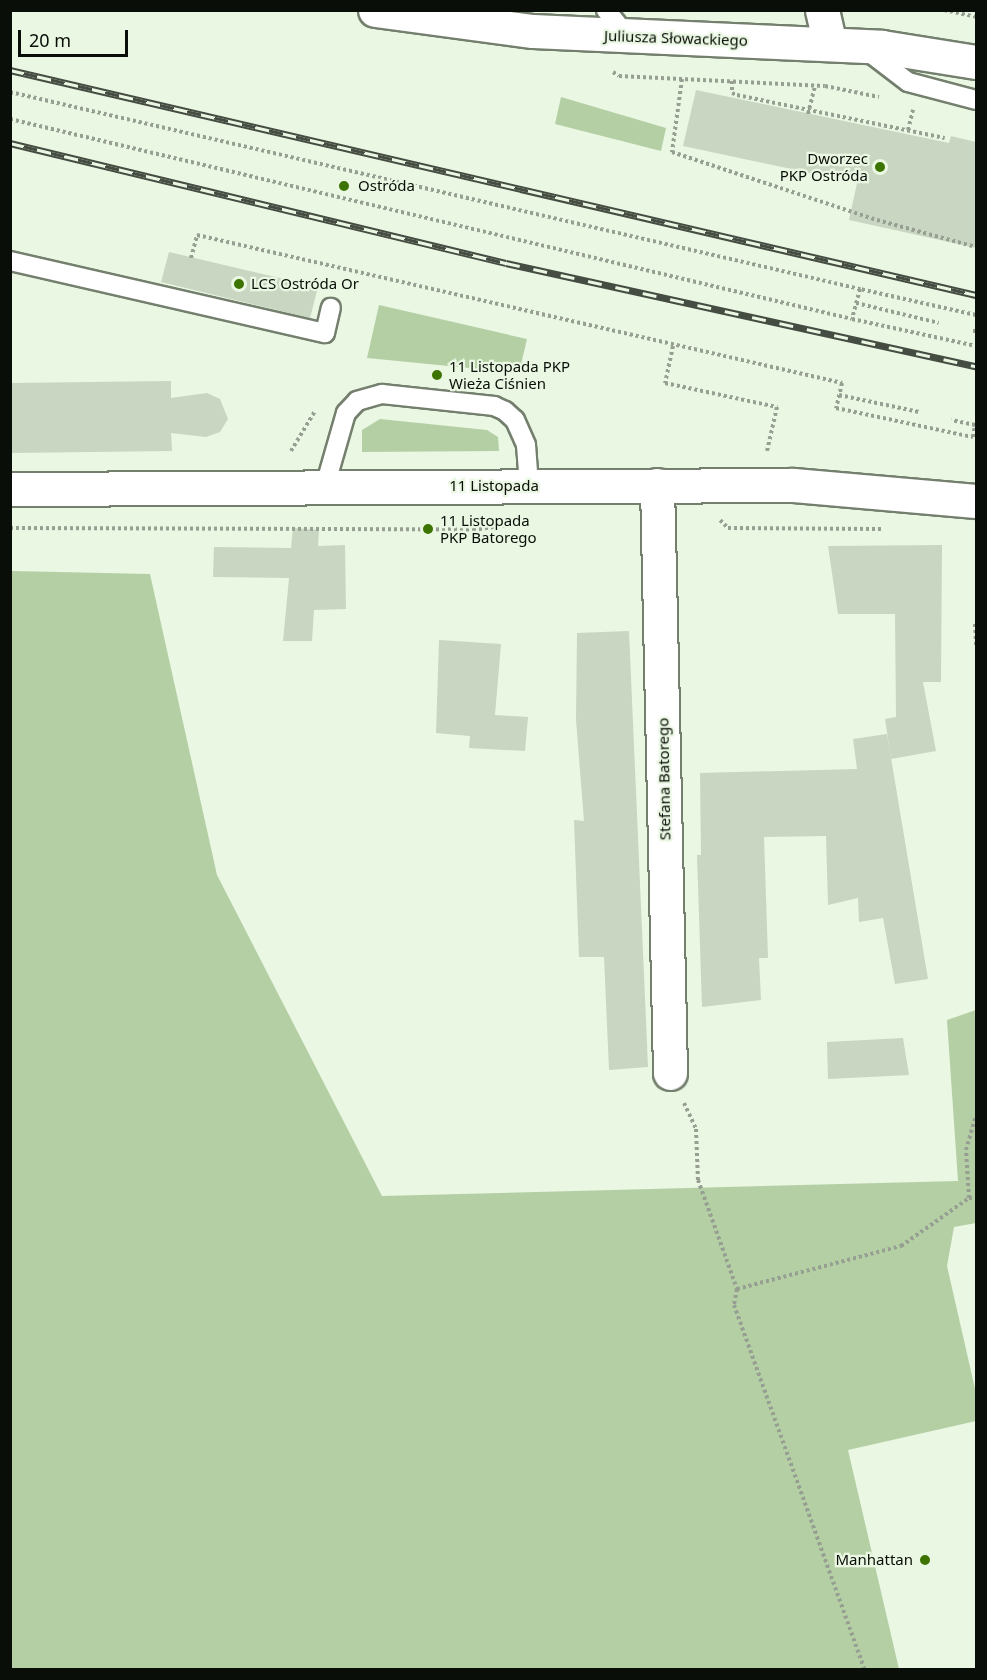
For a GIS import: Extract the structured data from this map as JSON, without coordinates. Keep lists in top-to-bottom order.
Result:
{
  "streets": {
    "street": ["Juliusza Słowackiego", "11 Listopada", "Stefana Batorego"]
  },
  "crossings": [
    ["11 Listopada", "Stefana Batorego"]
  ],
  "places": [
    "Dworzec PKP Ostróda",
    "Ostróda",
    "LCS Ostróda Or",
    "11 Listopada PKP Wieża Ciśnien",
    "11 Listopada PKP Batorego",
    "Manhattan"
  ],
  "scale_bar": "20 m"
}
